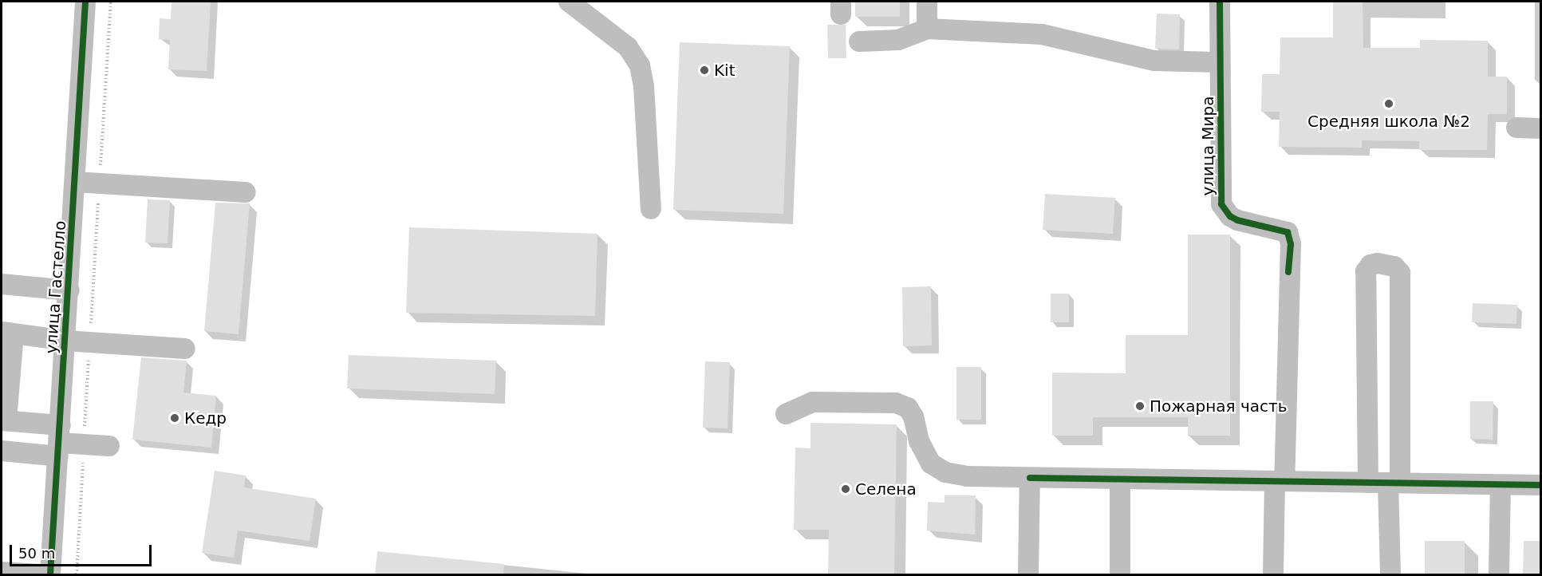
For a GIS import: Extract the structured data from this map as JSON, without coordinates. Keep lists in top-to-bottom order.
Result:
{
  "streets": {
    "street": ["улица Мира", "улица Гастелло"]
  },
  "places": [
    "Kit",
    "Средняя школа №2",
    "Пожарная часть",
    "Кедр",
    "Селена"
  ],
  "scale_bar": "50 m"
}
